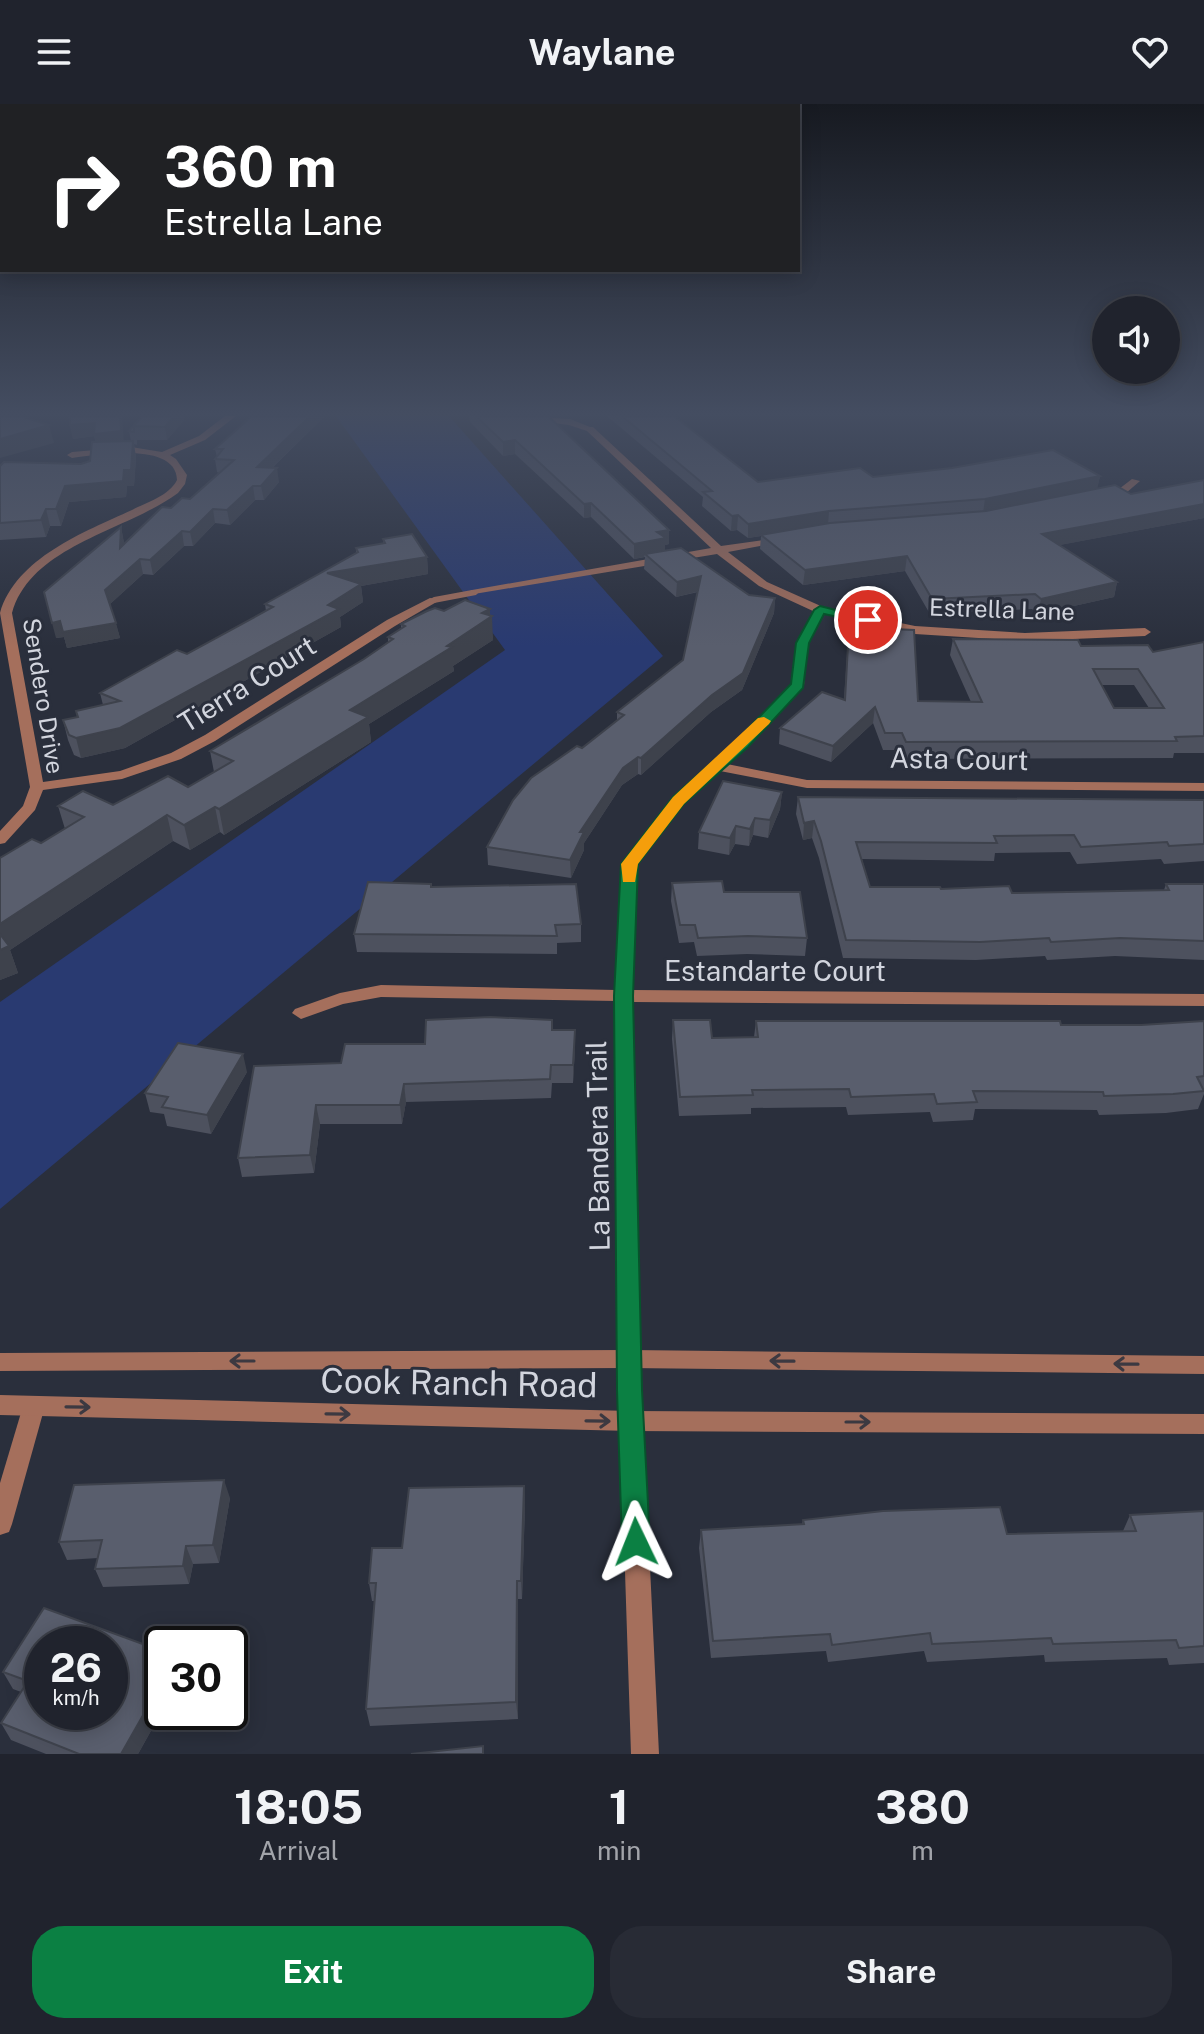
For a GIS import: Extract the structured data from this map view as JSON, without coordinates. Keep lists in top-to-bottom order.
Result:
{
  "streets": {
    "street": [
      "Estrella Lane",
      "Tierra Court",
      "Sendero Drive",
      "Asta Court",
      "Estandarte Court",
      "La Bandera Trail",
      "Cook Ranch Road"
    ]
  },
  "crossings": [
    ["Estrella Lane", "Tierra Court"],
    ["Estrella Lane", "La Bandera Trail"],
    ["Tierra Court", "Sendero Drive"],
    ["Asta Court", "La Bandera Trail"],
    ["Estandarte Court", "La Bandera Trail"],
    ["La Bandera Trail", "Cook Ranch Road"]
  ],
  "page": {
    "header": "Waylane",
    "turn": ["360 m", "Estrella Lane"],
    "speed": "26 km/h",
    "limit": "30",
    "eta": [
      "18:05",
      "Arrival",
      "1",
      "min",
      "380",
      "m"
    ],
    "buttons": ["Exit", "Share"]
  }
}
